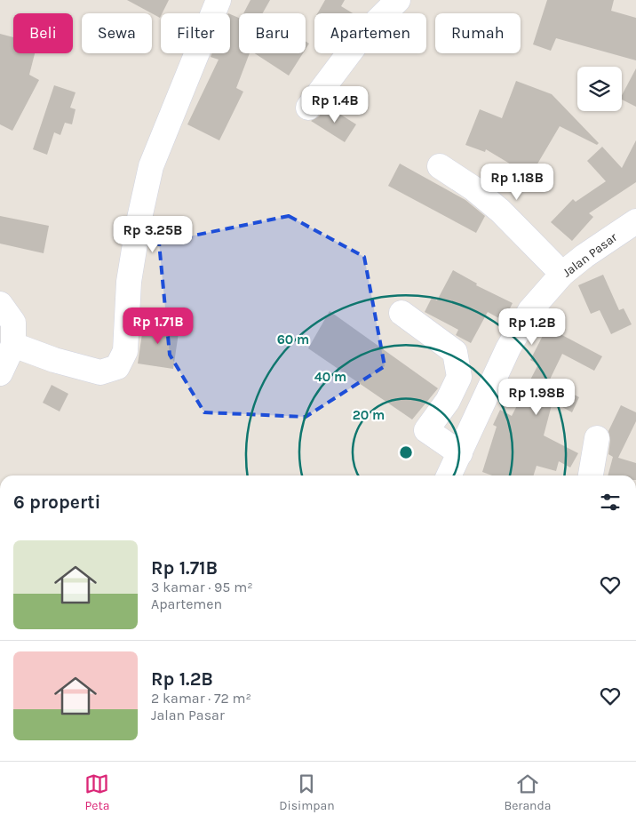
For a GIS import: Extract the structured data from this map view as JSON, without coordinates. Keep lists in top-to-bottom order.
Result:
{
  "streets": {
    "street": ["Jalan Pasar"]
  },
  "page": {
    "chip": [
      "Beli",
      "Sewa",
      "Filter",
      "Baru",
      "Apartemen",
      "Rumah"
    ],
    "price": [
      "Rp 1.4B",
      "Rp 1.18B",
      "Rp 3.25B",
      "Rp 1.71B",
      "Rp 1.2B",
      "Rp 1.98B"
    ],
    "heading": "6 properti",
    "list": [
      {
        "name": "Rp 1.71B",
        "note": "3 kamar · 95 m² · Apartemen"
      },
      {
        "name": "Rp 1.2B",
        "note": "2 kamar · 72 m² · Jalan Pasar"
      }
    ],
    "tabs": ["Peta", "Disimpan", "Beranda"]
  },
  "rings": ["60 m", "40 m", "20 m"]
}
